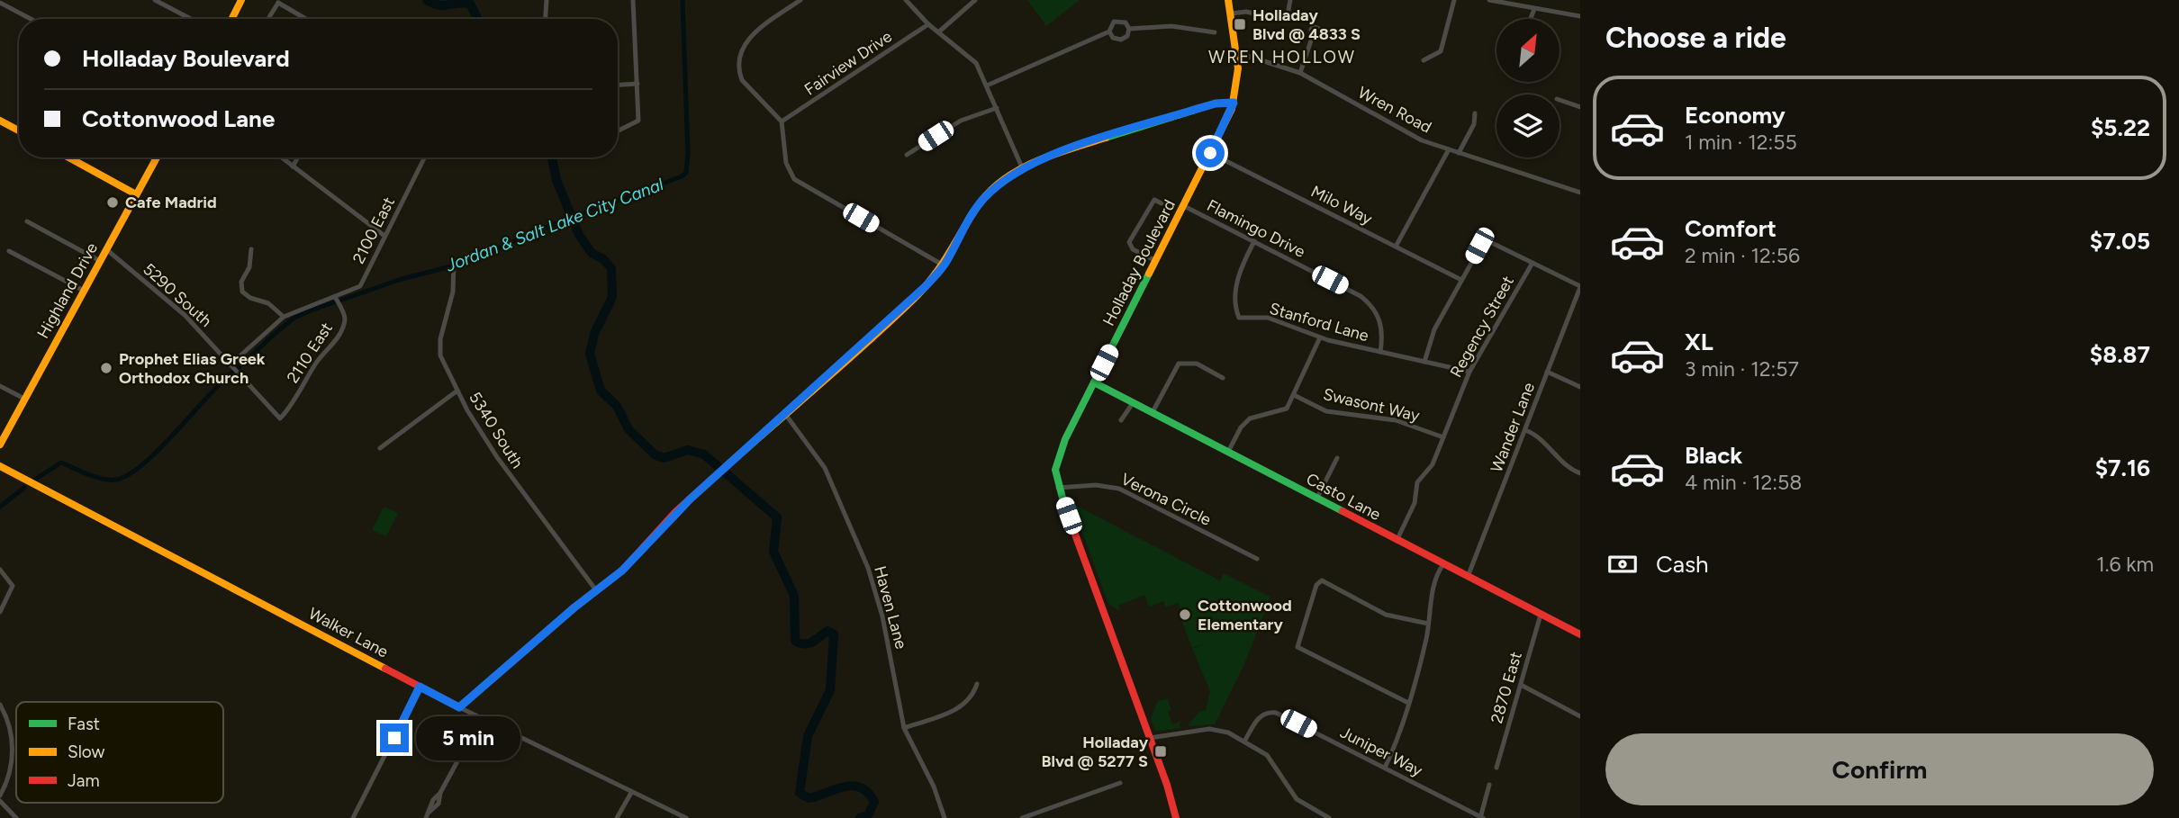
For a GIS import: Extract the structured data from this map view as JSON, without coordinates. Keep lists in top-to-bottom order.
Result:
{
  "streets": {
    "street": [
      "Fairview Drive",
      "Wren Road",
      "Milo Way",
      "Flamingo Drive",
      "2100 East",
      "Holladay Boulevard",
      "Highland Drive",
      "5290 South",
      "Stanford Lane",
      "Regency Street",
      "2110 East",
      "Swasont Way",
      "Wander Lane",
      "5340 South",
      "Casto Lane",
      "Verona Circle",
      "Haven Lane",
      "Walker Lane",
      "2870 East",
      "Juniper Way"
    ]
  },
  "crossings": [
    ["Wren Road", "Holladay Boulevard"],
    ["Milo Way", "Holladay Boulevard"],
    ["Flamingo Drive", "Holladay Boulevard"],
    ["Flamingo Drive", "Stanford Lane"],
    ["2100 East", "5290 South"],
    ["2100 East", "2110 East"],
    ["Holladay Boulevard", "Casto Lane"],
    ["Holladay Boulevard", "Verona Circle"],
    ["Highland Drive", "5290 South"],
    ["5290 South", "2110 East"],
    ["Stanford Lane", "Regency Street"],
    ["Regency Street", "Swasont Way"],
    ["Regency Street", "Casto Lane"],
    ["Wander Lane", "Casto Lane"],
    ["Casto Lane", "2870 East"]
  ],
  "districts": ["WREN HOLLOW"],
  "water": ["Jordan & Salt Lake City Canal"],
  "places": {
    "transit": ["Holladay Blvd @ 4833 S", "Holladay Blvd @ 5277 S"],
    "other": ["Cafe Madrid", "Prophet Elias Greek Orthodox Church", "Cottonwood Elementary"]
  },
  "legend": ["Fast", "Slow", "Jam"],
  "north": "top right",
  "page": {
    "heading": "Choose a ride",
    "banner": ["Holladay Boulevard", "Cottonwood Lane"],
    "list": [
      {
        "name": "Economy",
        "note": "1 min · 12:55",
        "value": "$5.22"
      },
      {
        "name": "Comfort",
        "note": "2 min · 12:56",
        "value": "$7.05"
      },
      {
        "name": "XL",
        "note": "3 min · 12:57",
        "value": "$8.87"
      },
      {
        "name": "Black",
        "note": "4 min · 12:58",
        "value": "$7.16"
      }
    ],
    "pay": ["Cash", "1.6 km"],
    "bubble": "5 min",
    "buttons": "Confirm"
  }
}
